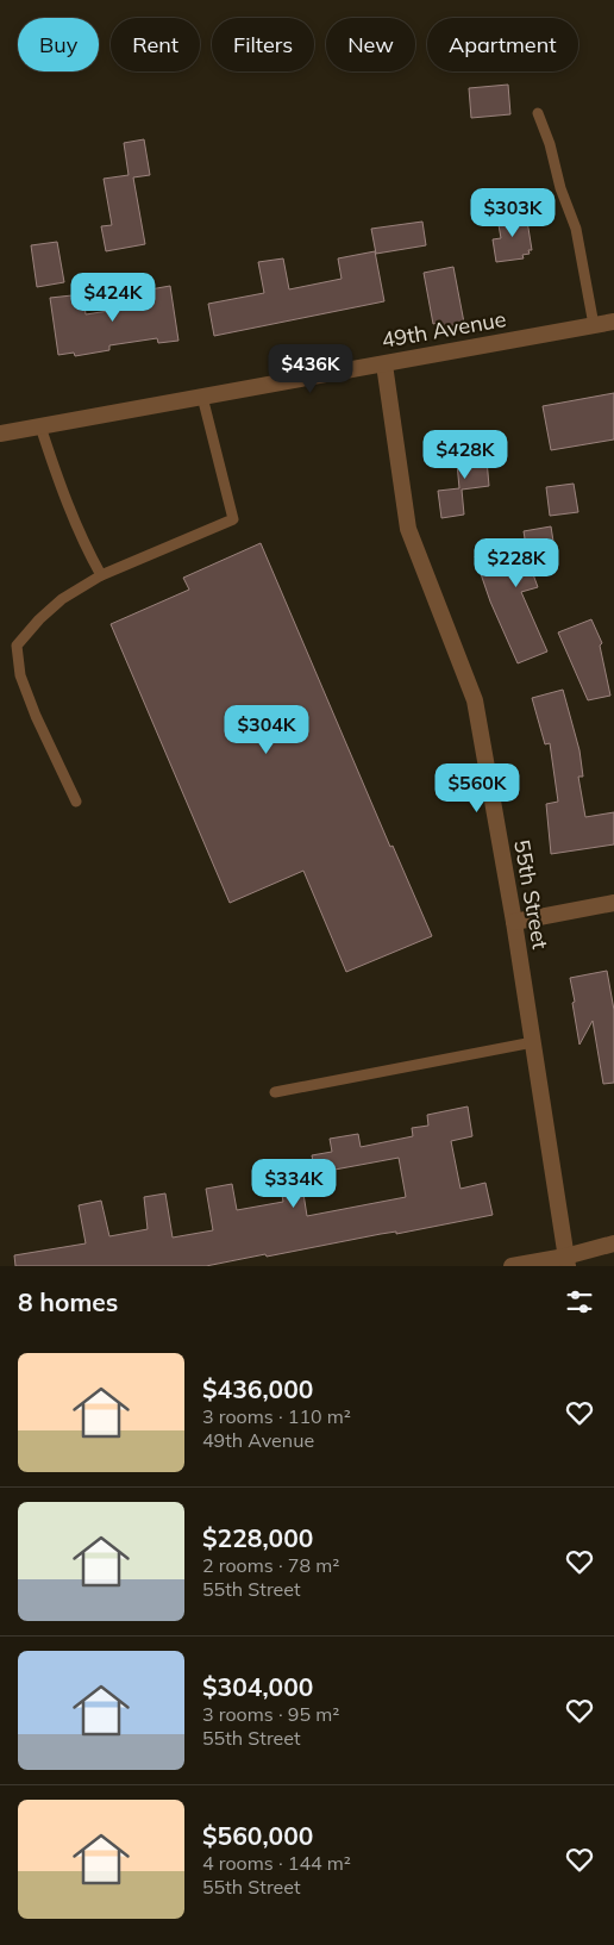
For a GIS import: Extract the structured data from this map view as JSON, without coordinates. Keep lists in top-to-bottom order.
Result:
{
  "streets": {
    "street": ["49th Avenue", "55th Street"]
  },
  "crossings": [
    ["49th Avenue", "55th Street"]
  ],
  "page": {
    "chip": [
      "Buy",
      "Rent",
      "Filters",
      "New",
      "Apartment"
    ],
    "price": [
      "$303K",
      "$424K",
      "$436K",
      "$428K",
      "$228K",
      "$304K",
      "$560K",
      "$334K"
    ],
    "heading": "8 homes",
    "list": [
      {
        "name": "$436,000",
        "note": "3 rooms · 110 m² · 49th Avenue"
      },
      {
        "name": "$228,000",
        "note": "2 rooms · 78 m² · 55th Street"
      },
      {
        "name": "$304,000",
        "note": "3 rooms · 95 m² · 55th Street"
      },
      {
        "name": "$560,000",
        "note": "4 rooms · 144 m² · 55th Street"
      }
    ]
  }
}
